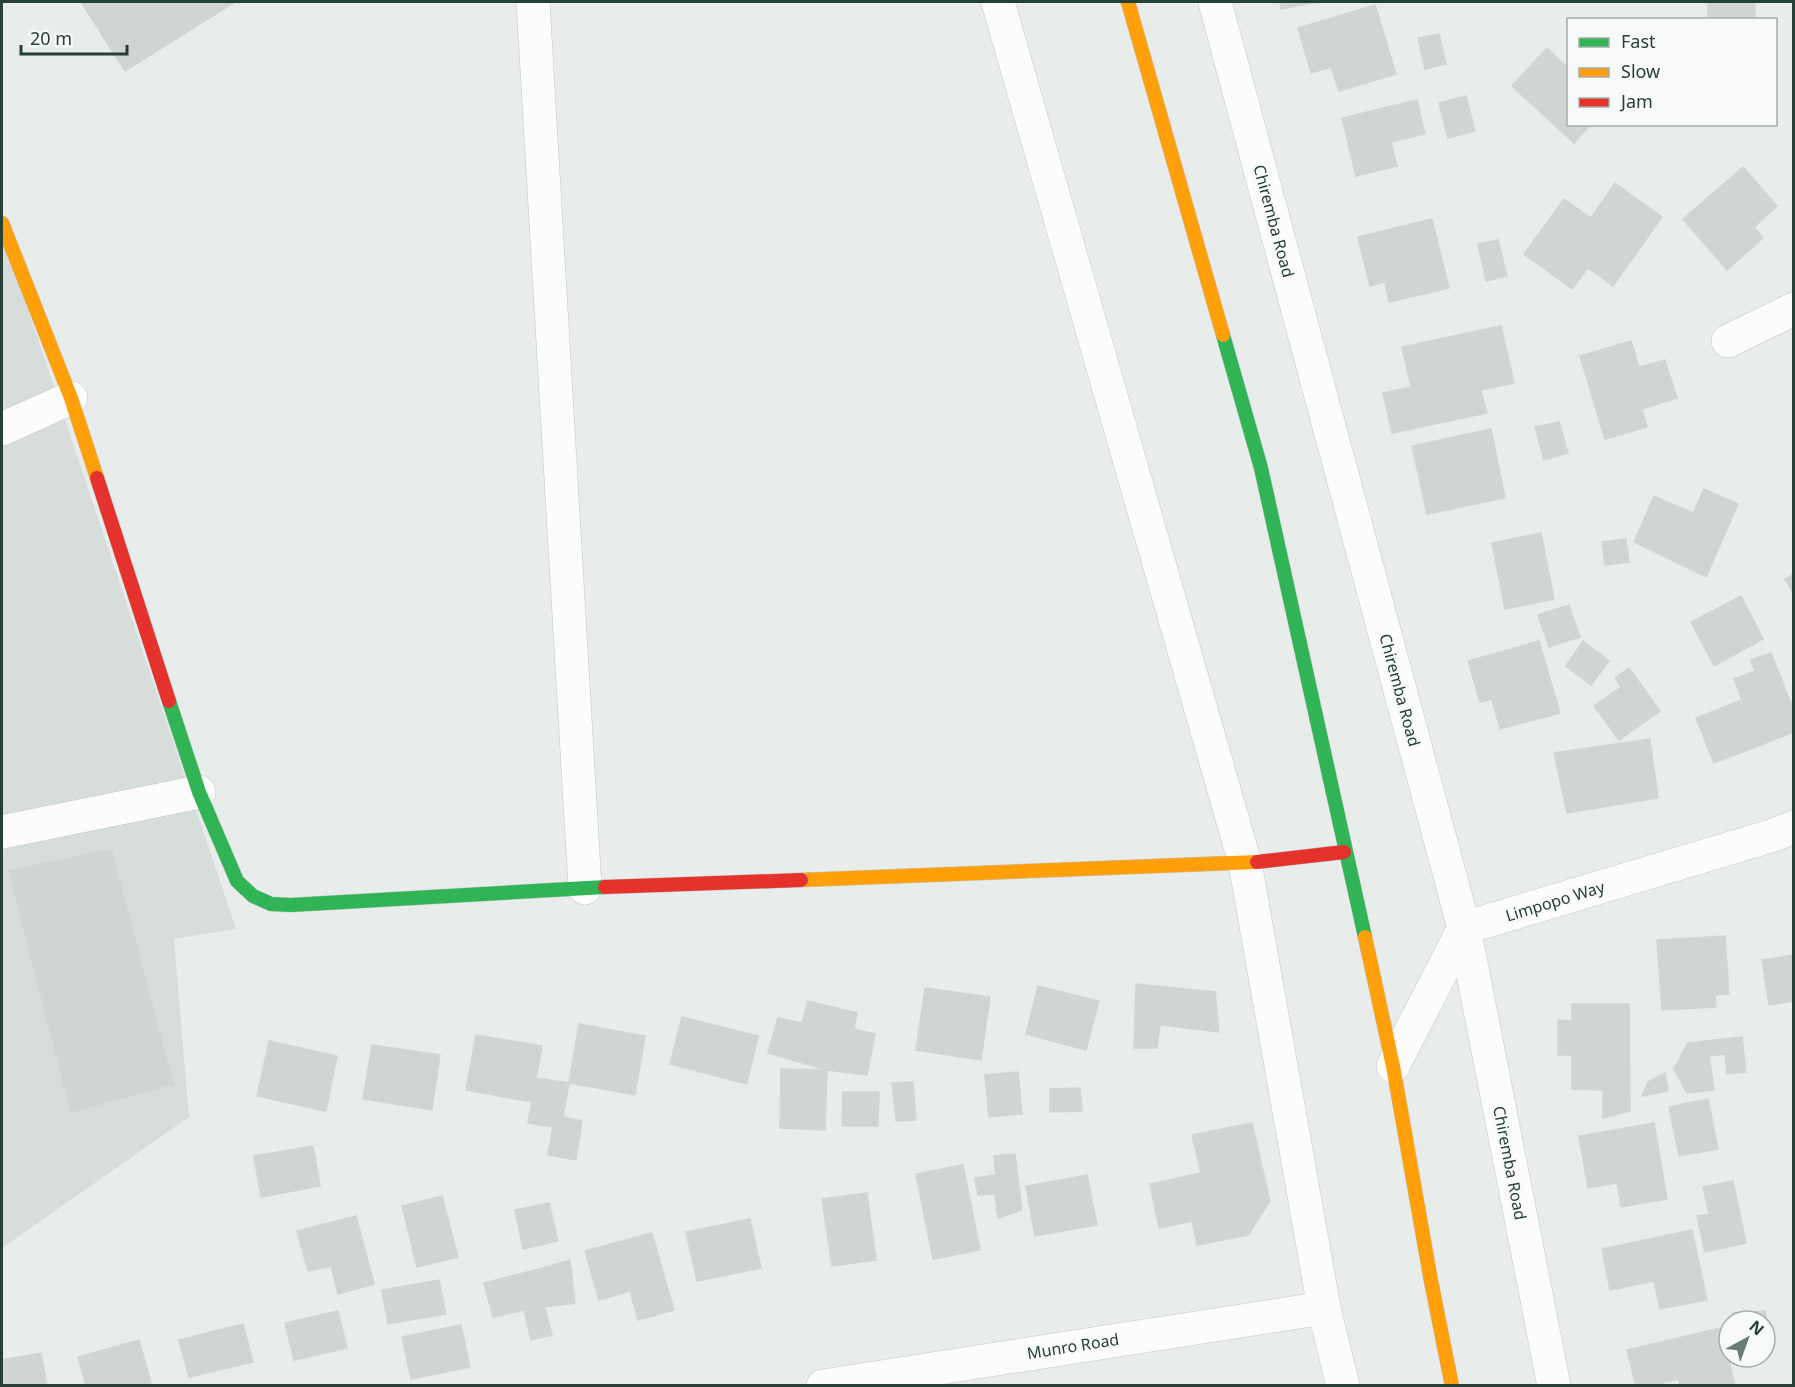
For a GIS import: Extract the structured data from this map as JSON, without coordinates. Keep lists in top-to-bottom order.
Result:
{
  "streets": {
    "street": ["Chiremba Road", "Limpopo Way", "Munro Road"]
  },
  "crossings": [
    ["Chiremba Road", "Limpopo Way"]
  ],
  "legend": ["Fast", "Slow", "Jam"],
  "scale_bar": "20 m",
  "north": "top right"
}
